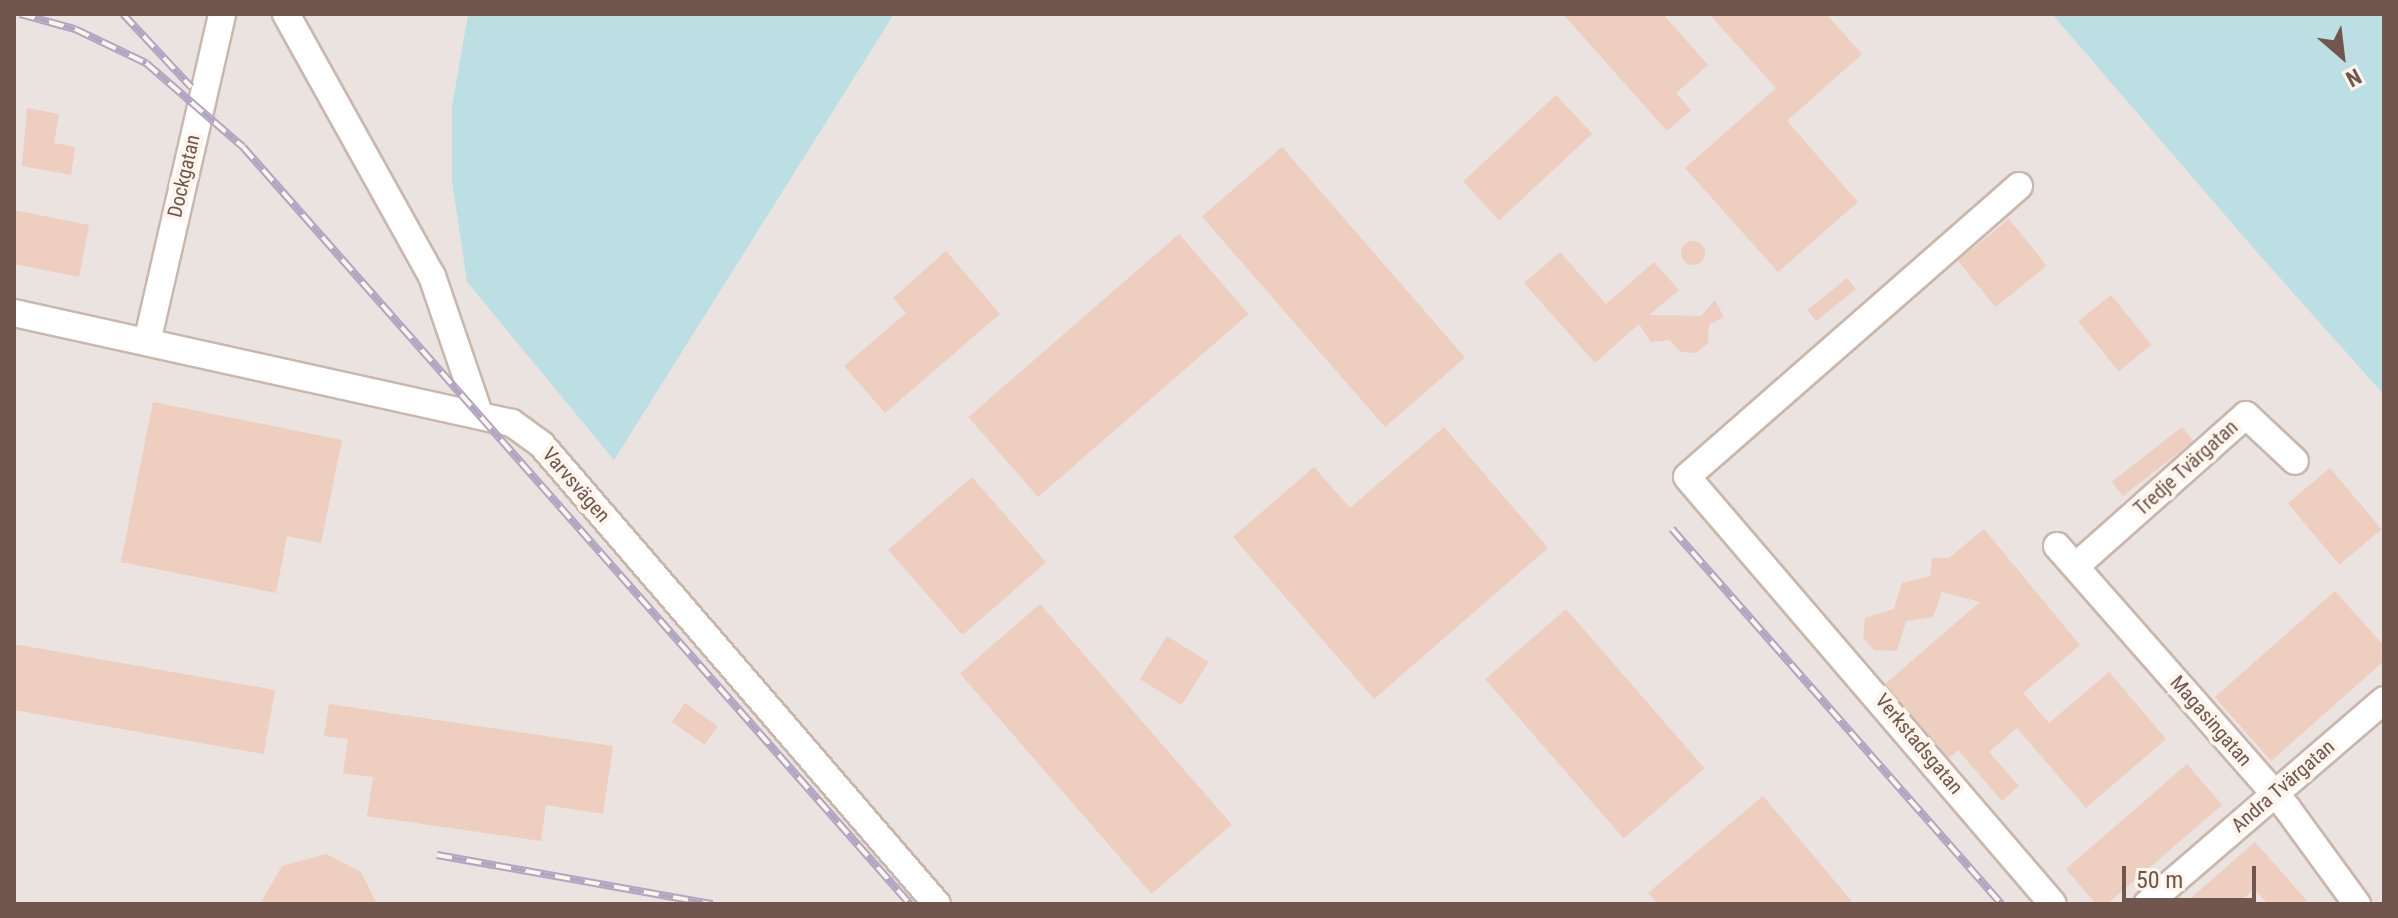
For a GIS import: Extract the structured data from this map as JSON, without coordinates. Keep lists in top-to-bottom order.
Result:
{
  "streets": {
    "street": [
      "Dockgatan",
      "Tredje Tvärgatan",
      "Varvsvägen",
      "Magasingatan",
      "Verkstadsgatan",
      "Andra Tvärgatan"
    ]
  },
  "crossings": [
    ["Dockgatan", "Varvsvägen"],
    ["Tredje Tvärgatan", "Magasingatan"],
    ["Magasingatan", "Andra Tvärgatan"]
  ],
  "scale_bar": "50 m",
  "north": "bottom right"
}
